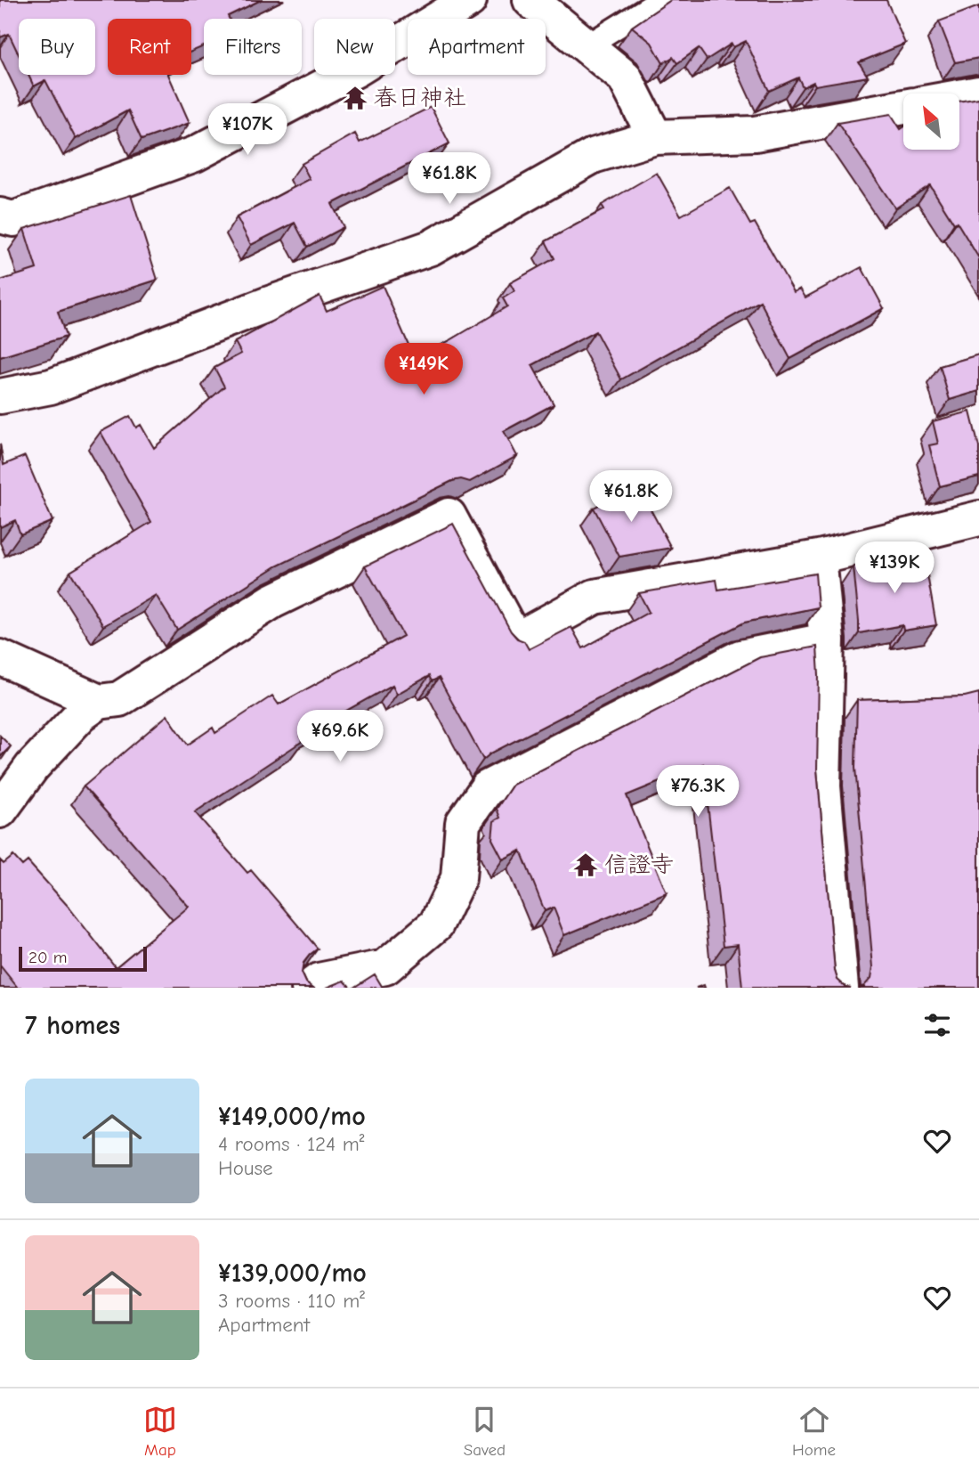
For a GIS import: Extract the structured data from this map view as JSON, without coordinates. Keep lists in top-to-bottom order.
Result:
{
  "places": {
    "temple": ["春日神社", "信證寺"]
  },
  "scale_bar": "20 m",
  "north": "top left",
  "page": {
    "chip": [
      "Buy",
      "Rent",
      "Filters",
      "New",
      "Apartment"
    ],
    "price": [
      "¥107K",
      "¥61.8K",
      "¥149K",
      "¥61.8K",
      "¥139K",
      "¥69.6K",
      "¥76.3K"
    ],
    "scale": "20 m",
    "heading": "7 homes",
    "list": [
      {
        "name": "¥149,000/mo",
        "note": "4 rooms · 124 m² · House"
      },
      {
        "name": "¥139,000/mo",
        "note": "3 rooms · 110 m² · Apartment"
      }
    ],
    "tabs": ["Map", "Saved", "Home"]
  }
}
